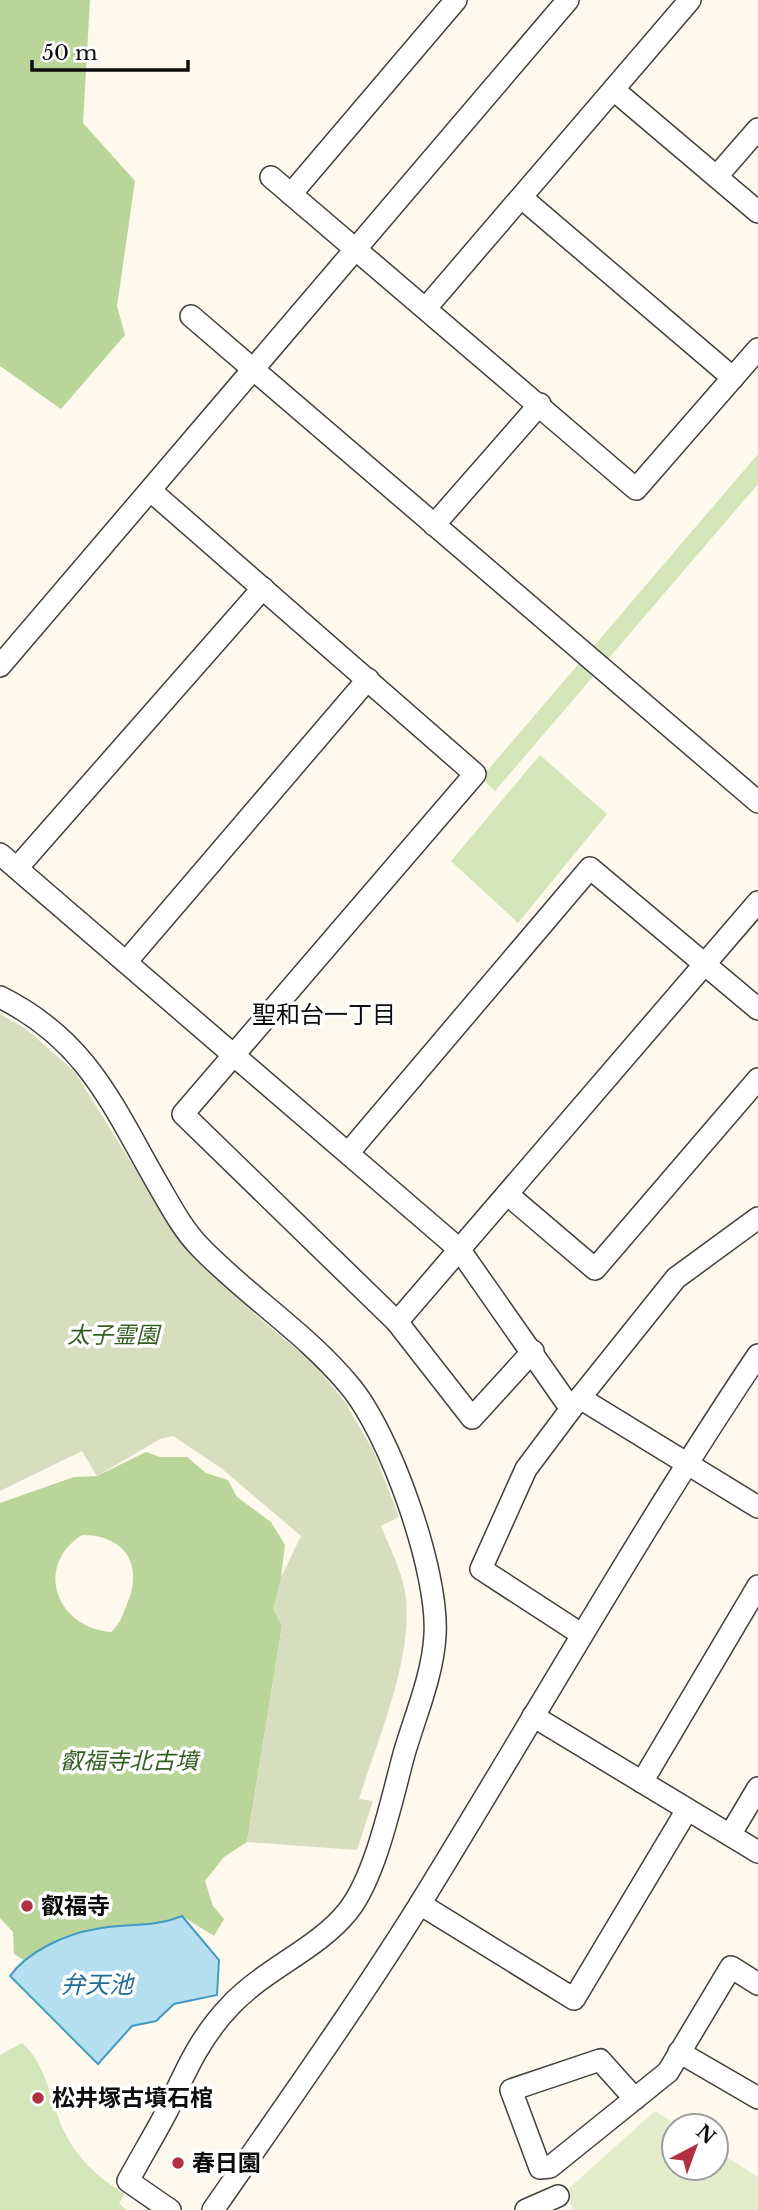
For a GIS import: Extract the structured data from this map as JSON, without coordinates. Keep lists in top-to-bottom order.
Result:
{
  "districts": ["聖和台一丁目"],
  "water": ["弁天池"],
  "parks": ["太子霊園", "叡福寺北古墳"],
  "places": ["叡福寺", "松井塚古墳石棺", "春日園"],
  "scale_bar": "50 m",
  "north": "top right"
}
